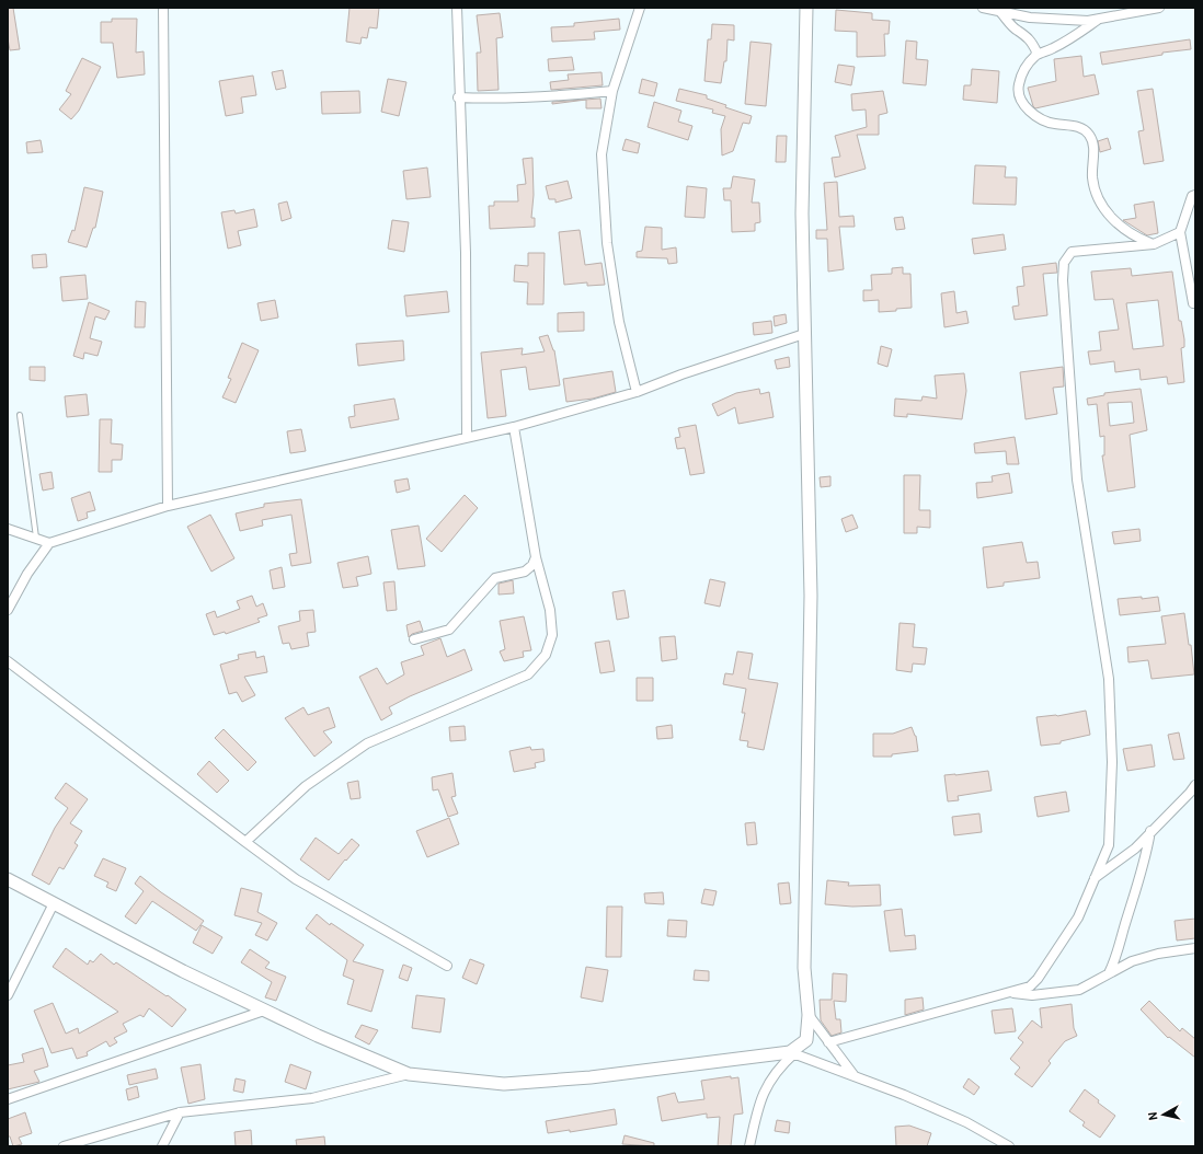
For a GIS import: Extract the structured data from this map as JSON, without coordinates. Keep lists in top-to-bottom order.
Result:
{
  "north": "left"
}
